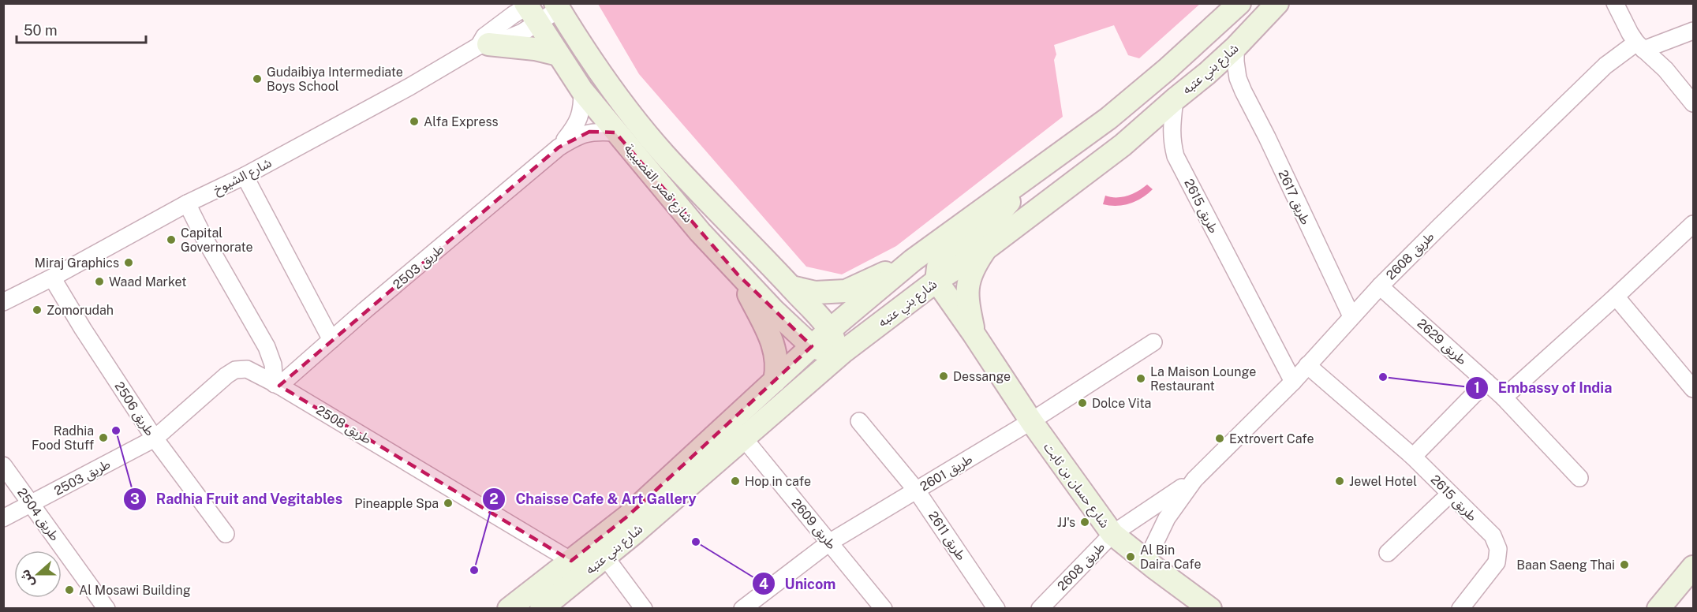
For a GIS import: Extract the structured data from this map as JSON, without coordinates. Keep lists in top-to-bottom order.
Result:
{
  "streets": {
    "main road": ["شارع بني عتبه", "شارع قصر القضيبية", "شارع حسان بن ثابت"],
    "street": [
      "شارع الشيوخ",
      "طريق 2617",
      "طريق 2615",
      "طريق 2608",
      "طريق 2503",
      "طريق 2629",
      "طريق 2506",
      "طريق 2508",
      "طريق 2601",
      "طريق 2504",
      "طريق 2609",
      "طريق 2611"
    ]
  },
  "crossings": [
    ["شارع بني عتبه", "شارع قصر القضيبية"],
    ["شارع بني عتبه", "طريق 2617"],
    ["شارع بني عتبه", "طريق 2615"],
    ["شارع بني عتبه", "طريق 2508"],
    ["شارع بني عتبه", "شارع حسان بن ثابت"],
    ["شارع بني عتبه", "طريق 2609"],
    ["شارع الشيوخ", "شارع قصر القضيبية"],
    ["شارع الشيوخ", "طريق 2506"],
    ["شارع قصر القضيبية", "طريق 2503"],
    ["طريق 2617", "طريق 2608"],
    ["طريق 2615", "طريق 2608"],
    ["طريق 2608", "طريق 2629"],
    ["طريق 2608", "شارع حسان بن ثابت"],
    ["طريق 2503", "طريق 2506"],
    ["طريق 2503", "طريق 2508"],
    ["طريق 2503", "طريق 2504"],
    ["طريق 2601", "شارع حسان بن ثابت"],
    ["طريق 2601", "طريق 2609"],
    ["طريق 2601", "طريق 2611"]
  ],
  "places": [
    "Gudaibiya Intermediate Boys School",
    "Alfa Express",
    "Capital Governorate",
    "Miraj Graphics",
    "Waad Market",
    "Zomorudah",
    "Dessange",
    "Embassy of India",
    "La Maison Lounge Restaurant",
    "Dolce Vita",
    "Radhia Fruit and Vegitables",
    "Radhia Food Stuff",
    "Extrovert Cafe",
    "Hop in cafe",
    "Jewel Hotel",
    "Pineapple Spa",
    "JJ's",
    "Unicom",
    "Al Bin Daira Cafe",
    "Baan Saeng Thai",
    "Chaisse Cafe & Art Gallery",
    "Al Mosawi Building"
  ],
  "scale_bar": "50 m",
  "north": "left"
}
